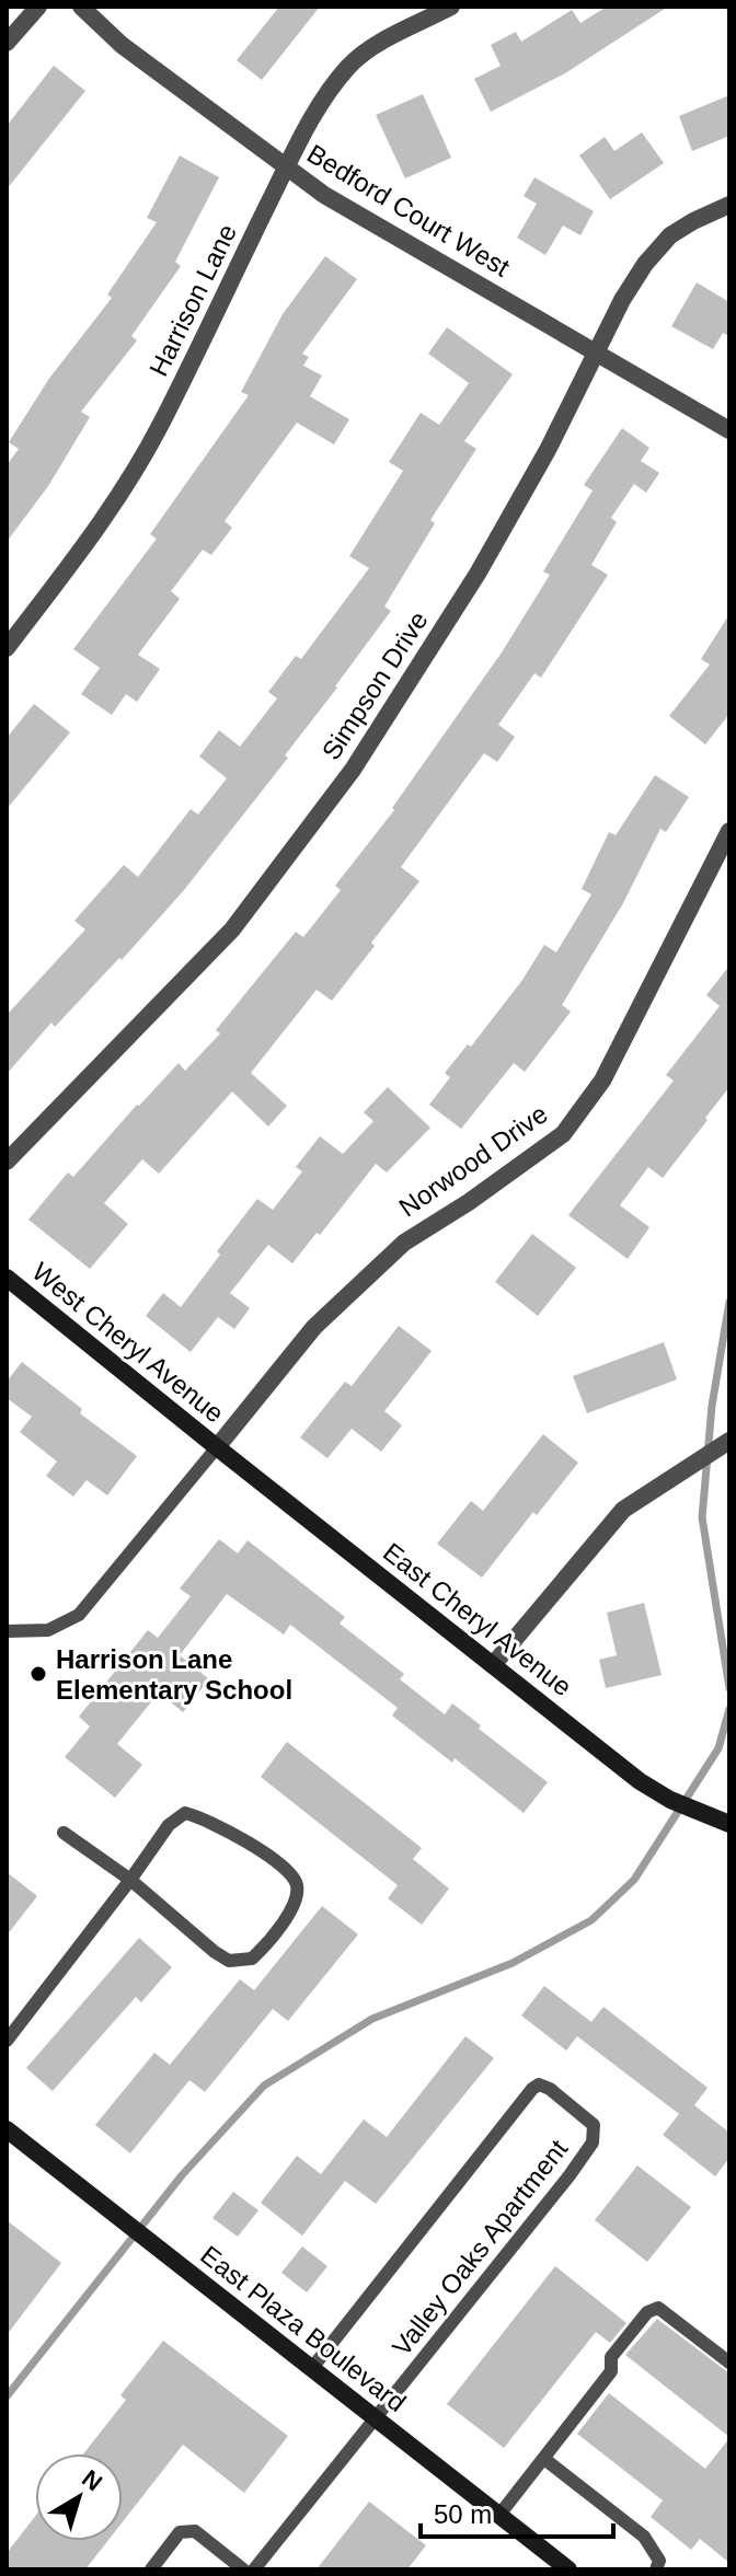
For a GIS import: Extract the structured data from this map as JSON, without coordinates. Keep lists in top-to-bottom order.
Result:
{
  "streets": {
    "street": [
      "Bedford Court West",
      "Harrison Lane",
      "Simpson Drive",
      "Norwood Drive",
      "West Cheryl Avenue",
      "East Cheryl Avenue",
      "East Plaza Boulevard"
    ],
    "lane": ["Valley Oaks Apartment"]
  },
  "crossings": [
    ["Bedford Court West", "Harrison Lane"],
    ["Bedford Court West", "Simpson Drive"],
    ["Norwood Drive", "West Cheryl Avenue"],
    ["Norwood Drive", "East Cheryl Avenue"],
    ["West Cheryl Avenue", "East Cheryl Avenue"],
    ["Valley Oaks Apartment", "East Plaza Boulevard"]
  ],
  "places": ["Harrison Lane Elementary School"],
  "scale_bar": "50 m",
  "north": "top right"
}
